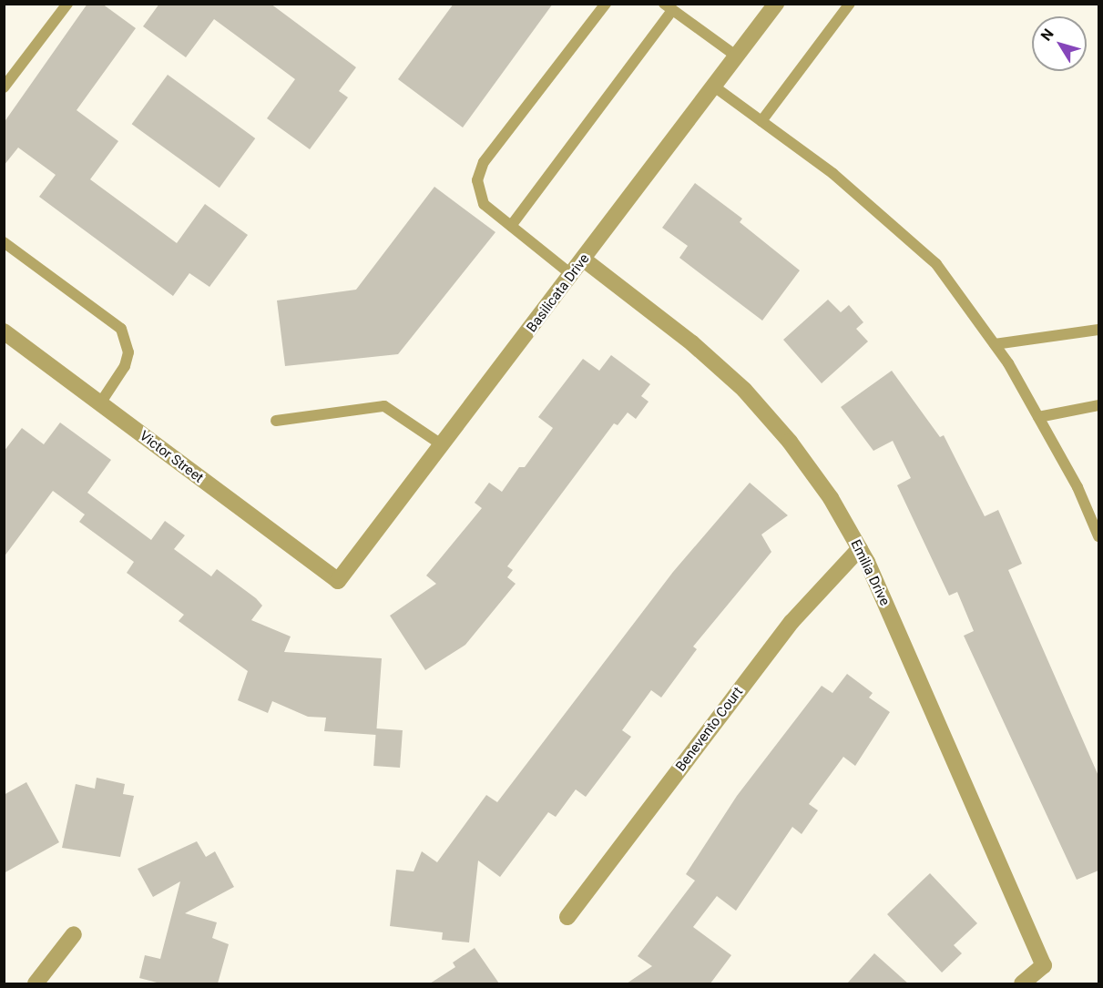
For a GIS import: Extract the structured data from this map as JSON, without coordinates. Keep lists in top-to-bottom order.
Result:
{
  "streets": {
    "street": [
      "Basilicata Drive",
      "Victor Street",
      "Emilia Drive",
      "Benevento Court"
    ]
  },
  "crossings": [
    ["Basilicata Drive", "Victor Street"],
    ["Basilicata Drive", "Emilia Drive"],
    ["Emilia Drive", "Benevento Court"]
  ],
  "north": "top left"
}
